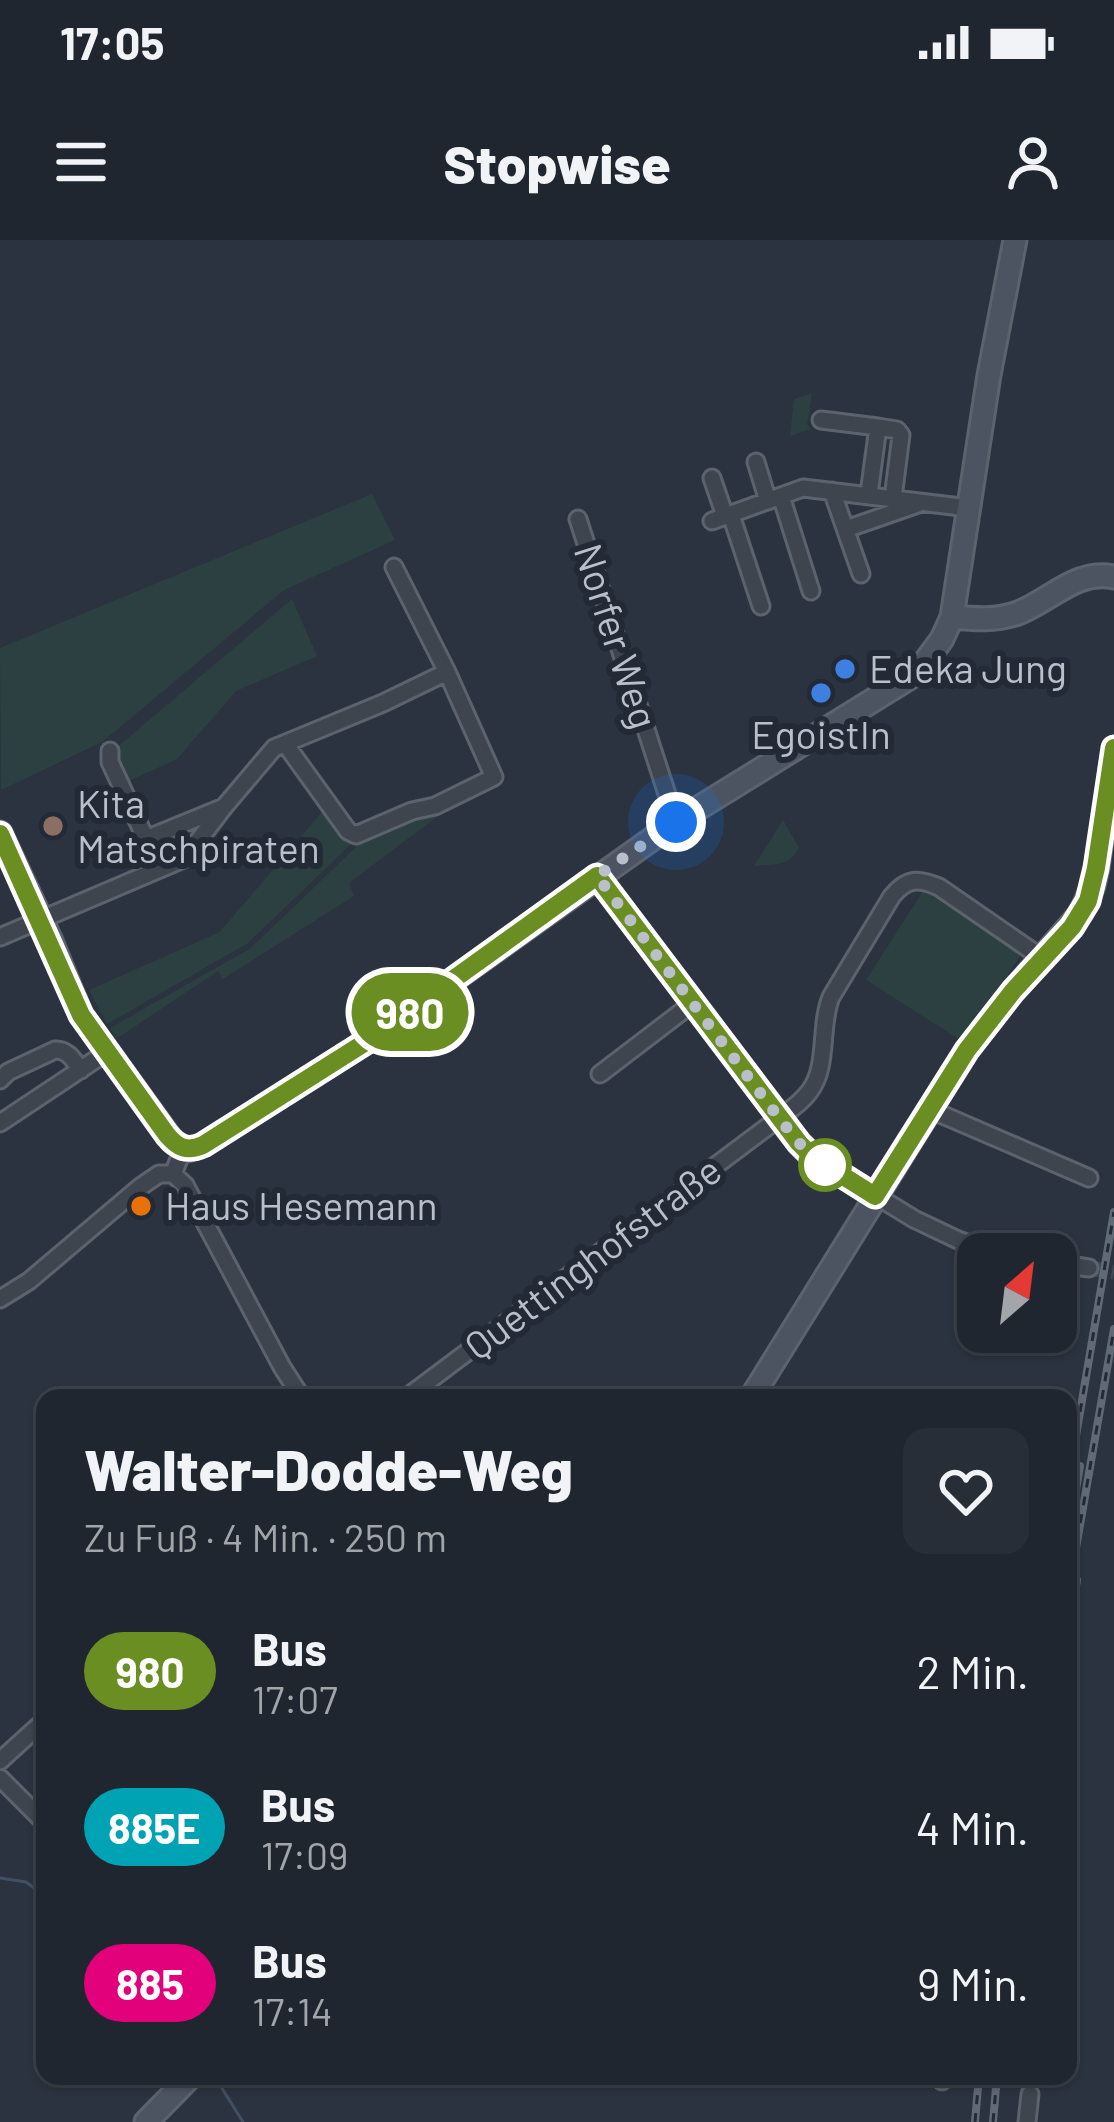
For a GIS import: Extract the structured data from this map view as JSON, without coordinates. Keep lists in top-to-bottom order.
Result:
{
  "streets": {
    "street": ["Norfer Weg", "Quettinghofstraße"]
  },
  "places": [
    "Edeka Jung",
    "EgoistIn",
    "Kita Matschpiraten",
    "Haus Hesemann"
  ],
  "lines": ["bus line 980"],
  "north": "top right",
  "page": {
    "status": "17:05",
    "header": "Stopwise",
    "on_map": "980",
    "heading": ["Walter-Dodde-Weg", "Zu Fuß · 4 Min. · 250 m"],
    "list": [
      {
        "mark": "980",
        "name": "Bus",
        "note": "17:07",
        "value": "2 Min."
      },
      {
        "mark": "885E",
        "name": "Bus",
        "note": "17:09",
        "value": "4 Min."
      },
      {
        "mark": "885",
        "name": "Bus",
        "note": "17:14",
        "value": "9 Min."
      }
    ]
  }
}
